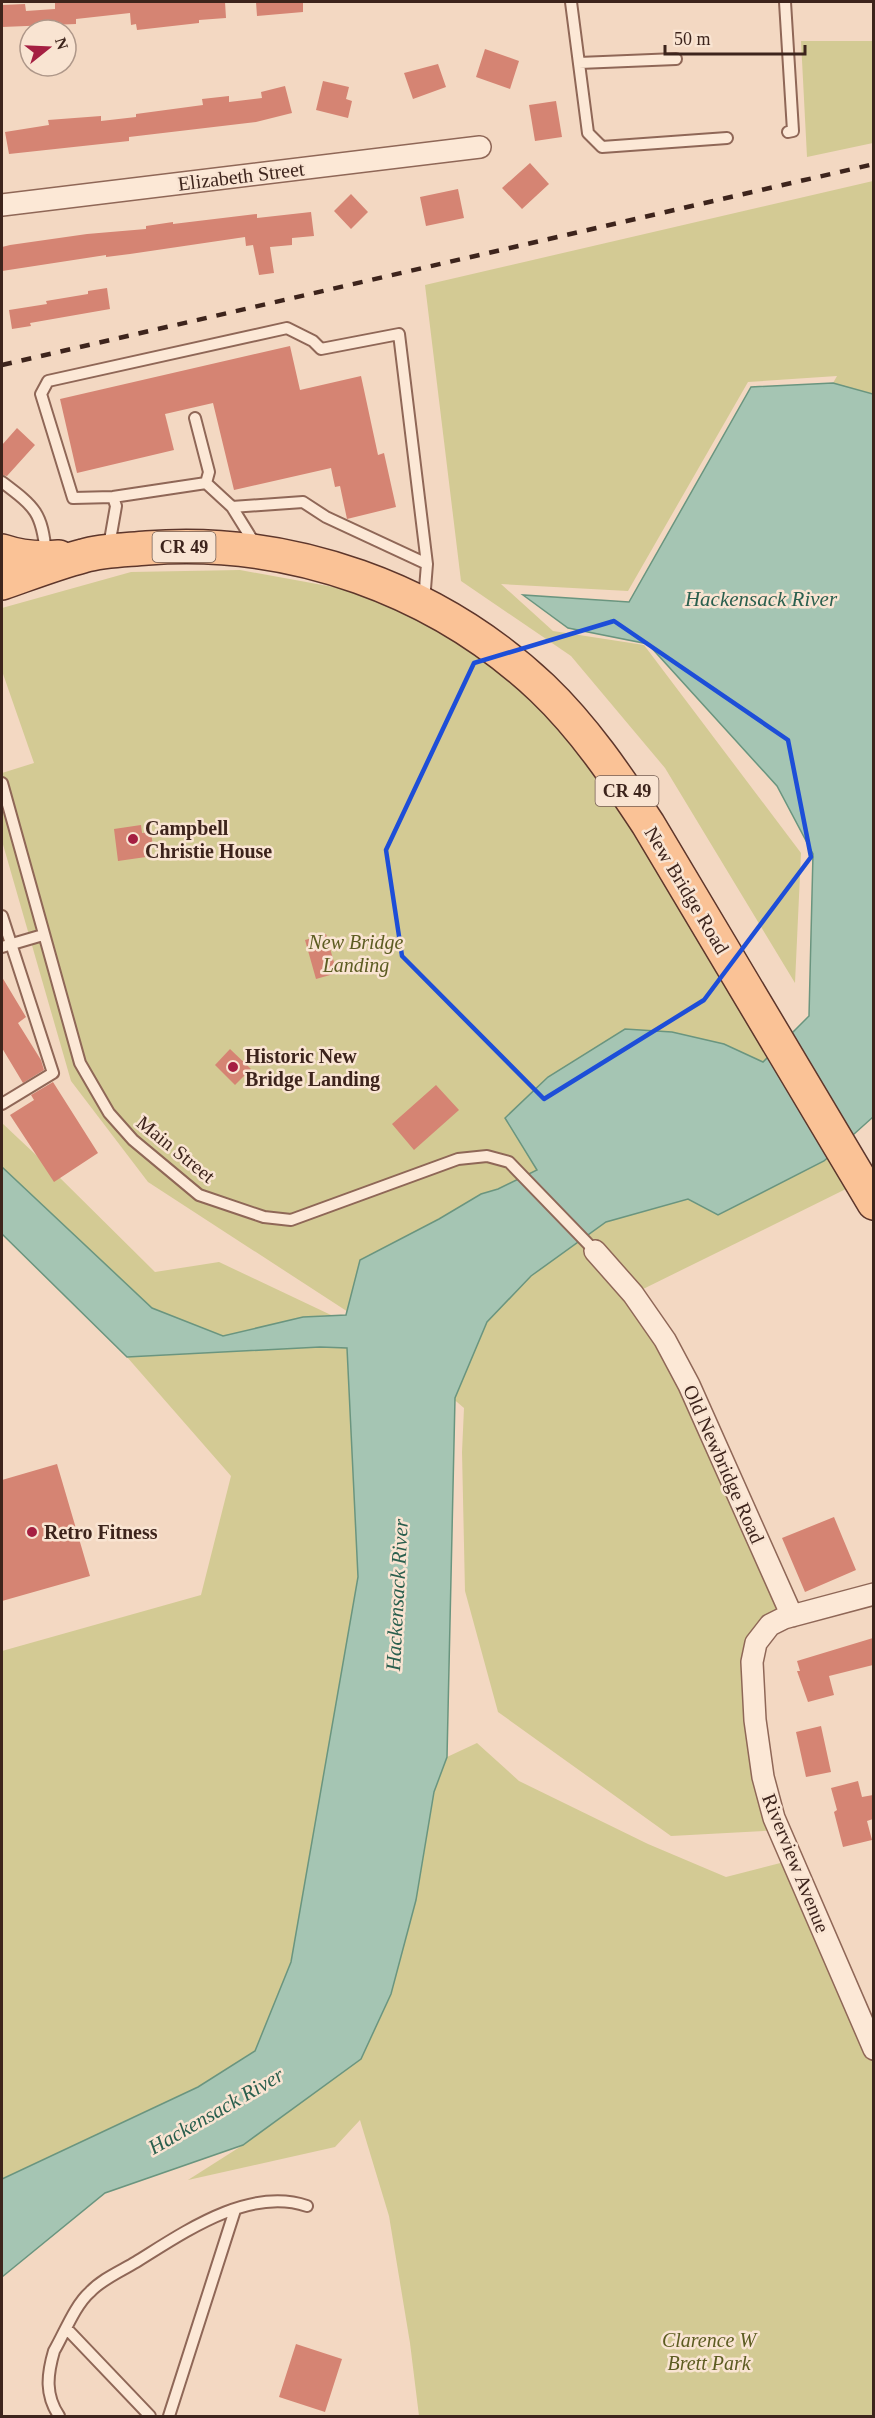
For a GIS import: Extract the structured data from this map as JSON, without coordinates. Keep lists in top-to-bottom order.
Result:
{
  "streets": {
    "main road": ["CR 49", "New Bridge Road"],
    "street": ["Elizabeth Street", "Old Newbridge Road", "Riverview Avenue"],
    "lane": ["Main Street"]
  },
  "crossings": [
    ["Main Street", "Old Newbridge Road"],
    ["Old Newbridge Road", "Riverview Avenue"]
  ],
  "water": ["Hackensack River"],
  "parks": ["New Bridge Landing", "Clarence W Brett Park"],
  "places": ["Campbell Christie House", "Historic New Bridge Landing", "Retro Fitness"],
  "scale_bar": "50 m",
  "north": "right"
}
